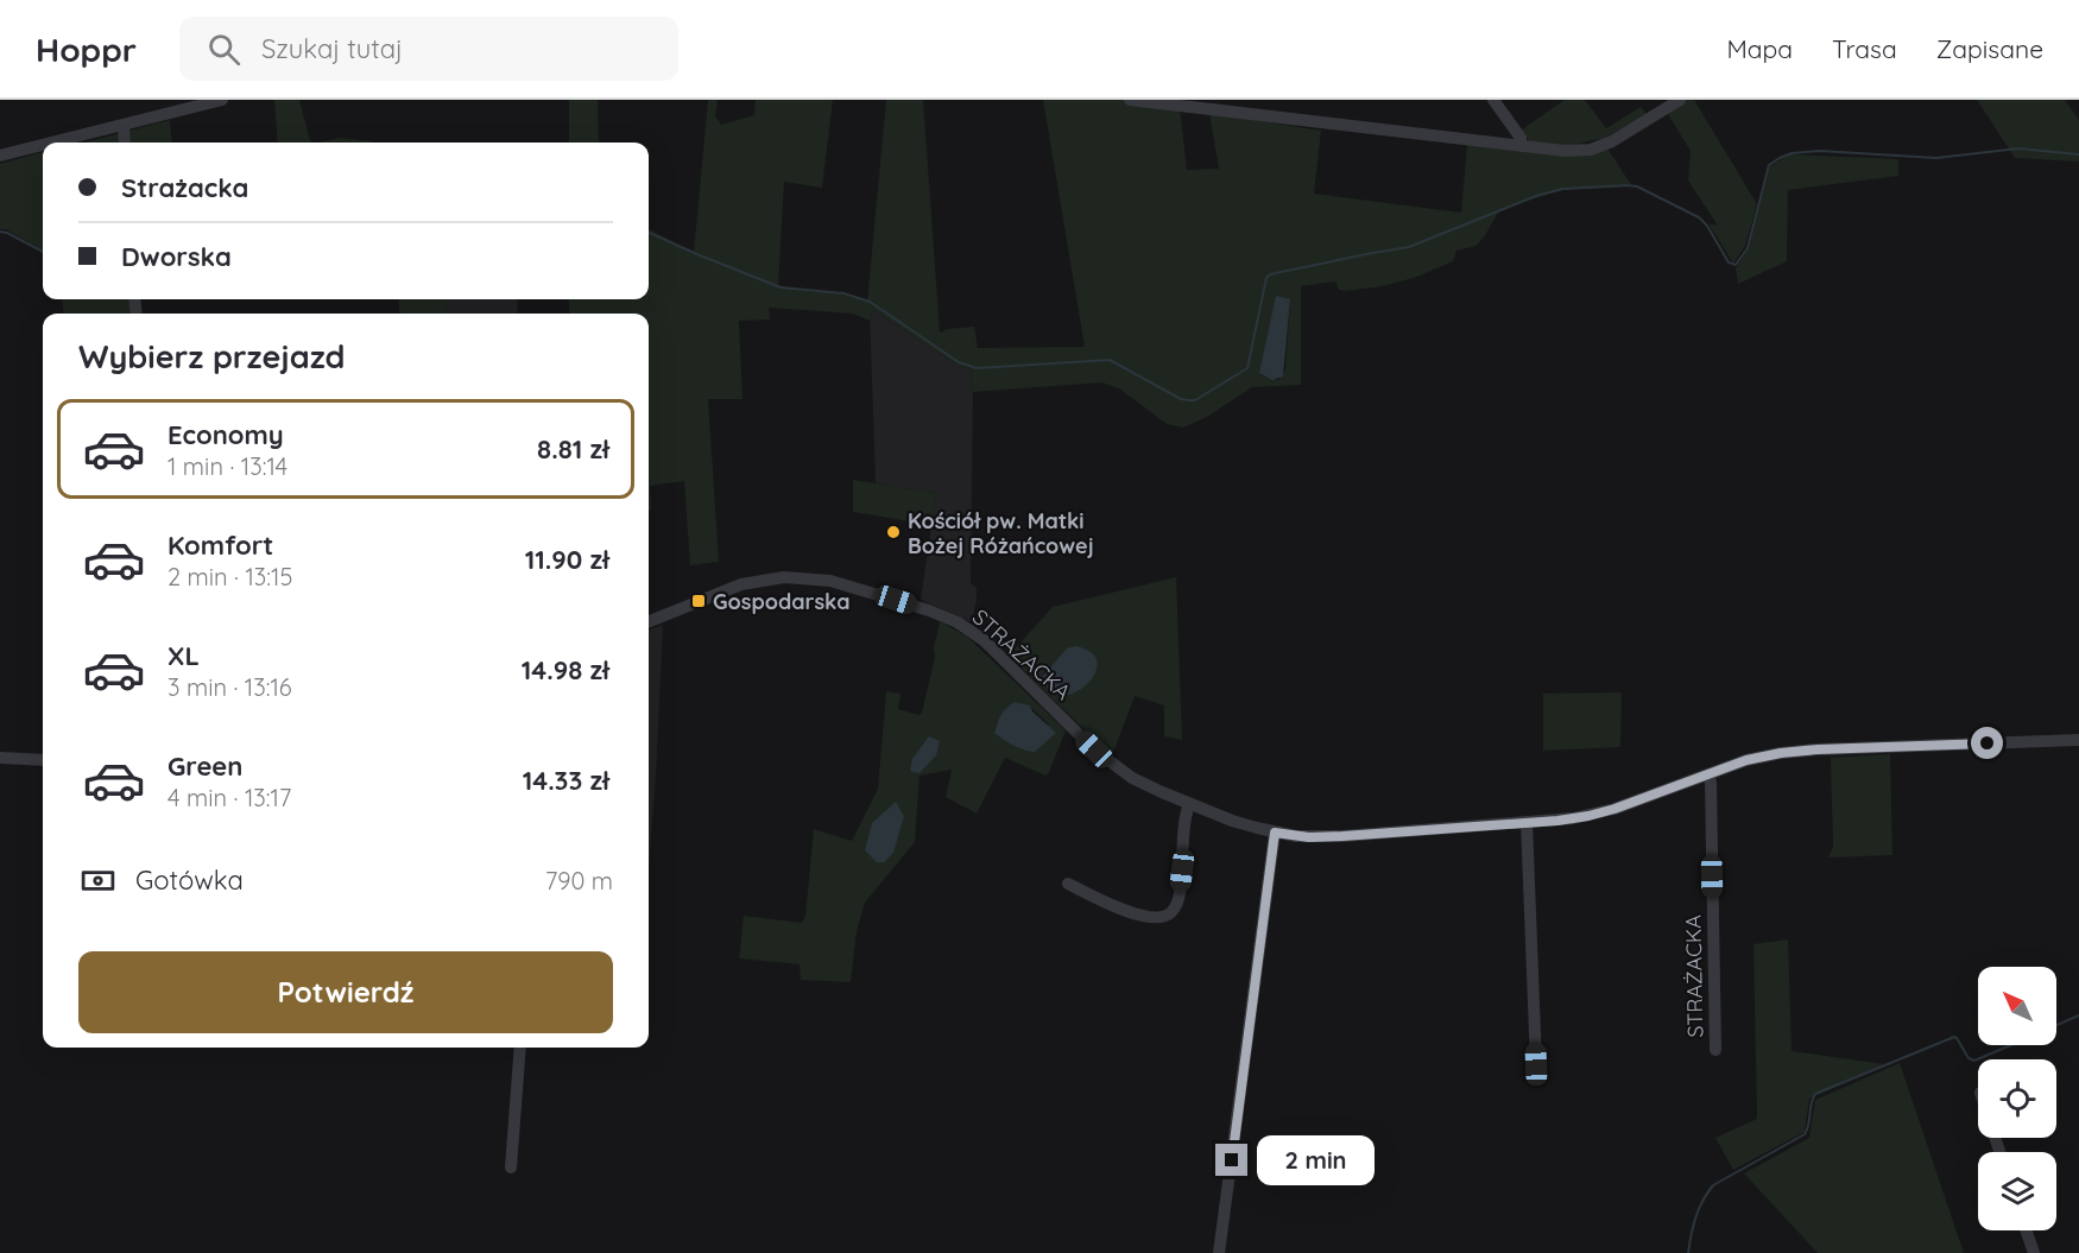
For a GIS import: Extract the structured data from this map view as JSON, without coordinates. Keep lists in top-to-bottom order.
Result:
{
  "streets": {
    "street": ["STRAŻACKA"]
  },
  "places": {
    "other": ["Kościół pw. Matki Bożej Różańcowej"],
    "transit": ["Gospodarska"]
  },
  "north": "top left",
  "page": {
    "header": "Hoppr",
    "search": "Szukaj tutaj",
    "nav": ["Mapa", "Trasa", "Zapisane"],
    "banner": ["Strażacka", "Dworska"],
    "heading": "Wybierz przejazd",
    "list": [
      {
        "name": "Economy",
        "note": "1 min · 13:14",
        "value": "8.81 zł"
      },
      {
        "name": "Komfort",
        "note": "2 min · 13:15",
        "value": "11.90 zł"
      },
      {
        "name": "XL",
        "note": "3 min · 13:16",
        "value": "14.98 zł"
      },
      {
        "name": "Green",
        "note": "4 min · 13:17",
        "value": "14.33 zł"
      }
    ],
    "pay": ["Gotówka", "790 m"],
    "buttons": "Potwierdź",
    "bubble": "2 min"
  }
}
